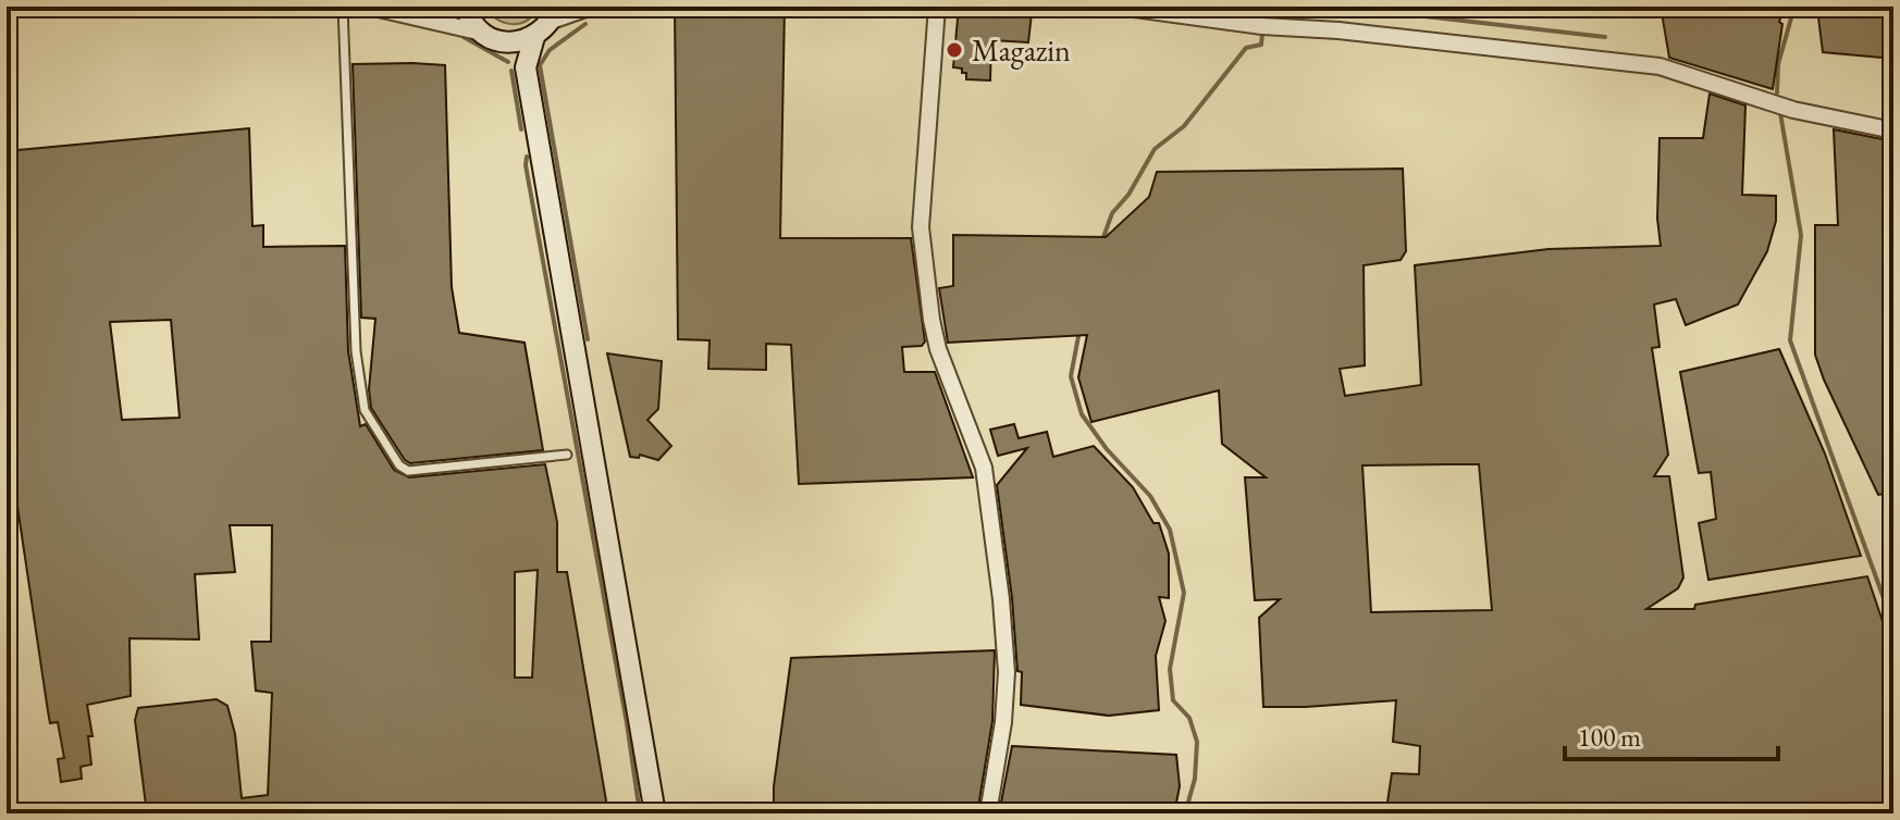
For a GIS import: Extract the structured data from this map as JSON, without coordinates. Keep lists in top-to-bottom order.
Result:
{
  "places": ["Magazin"],
  "scale_bar": "100 m"
}
